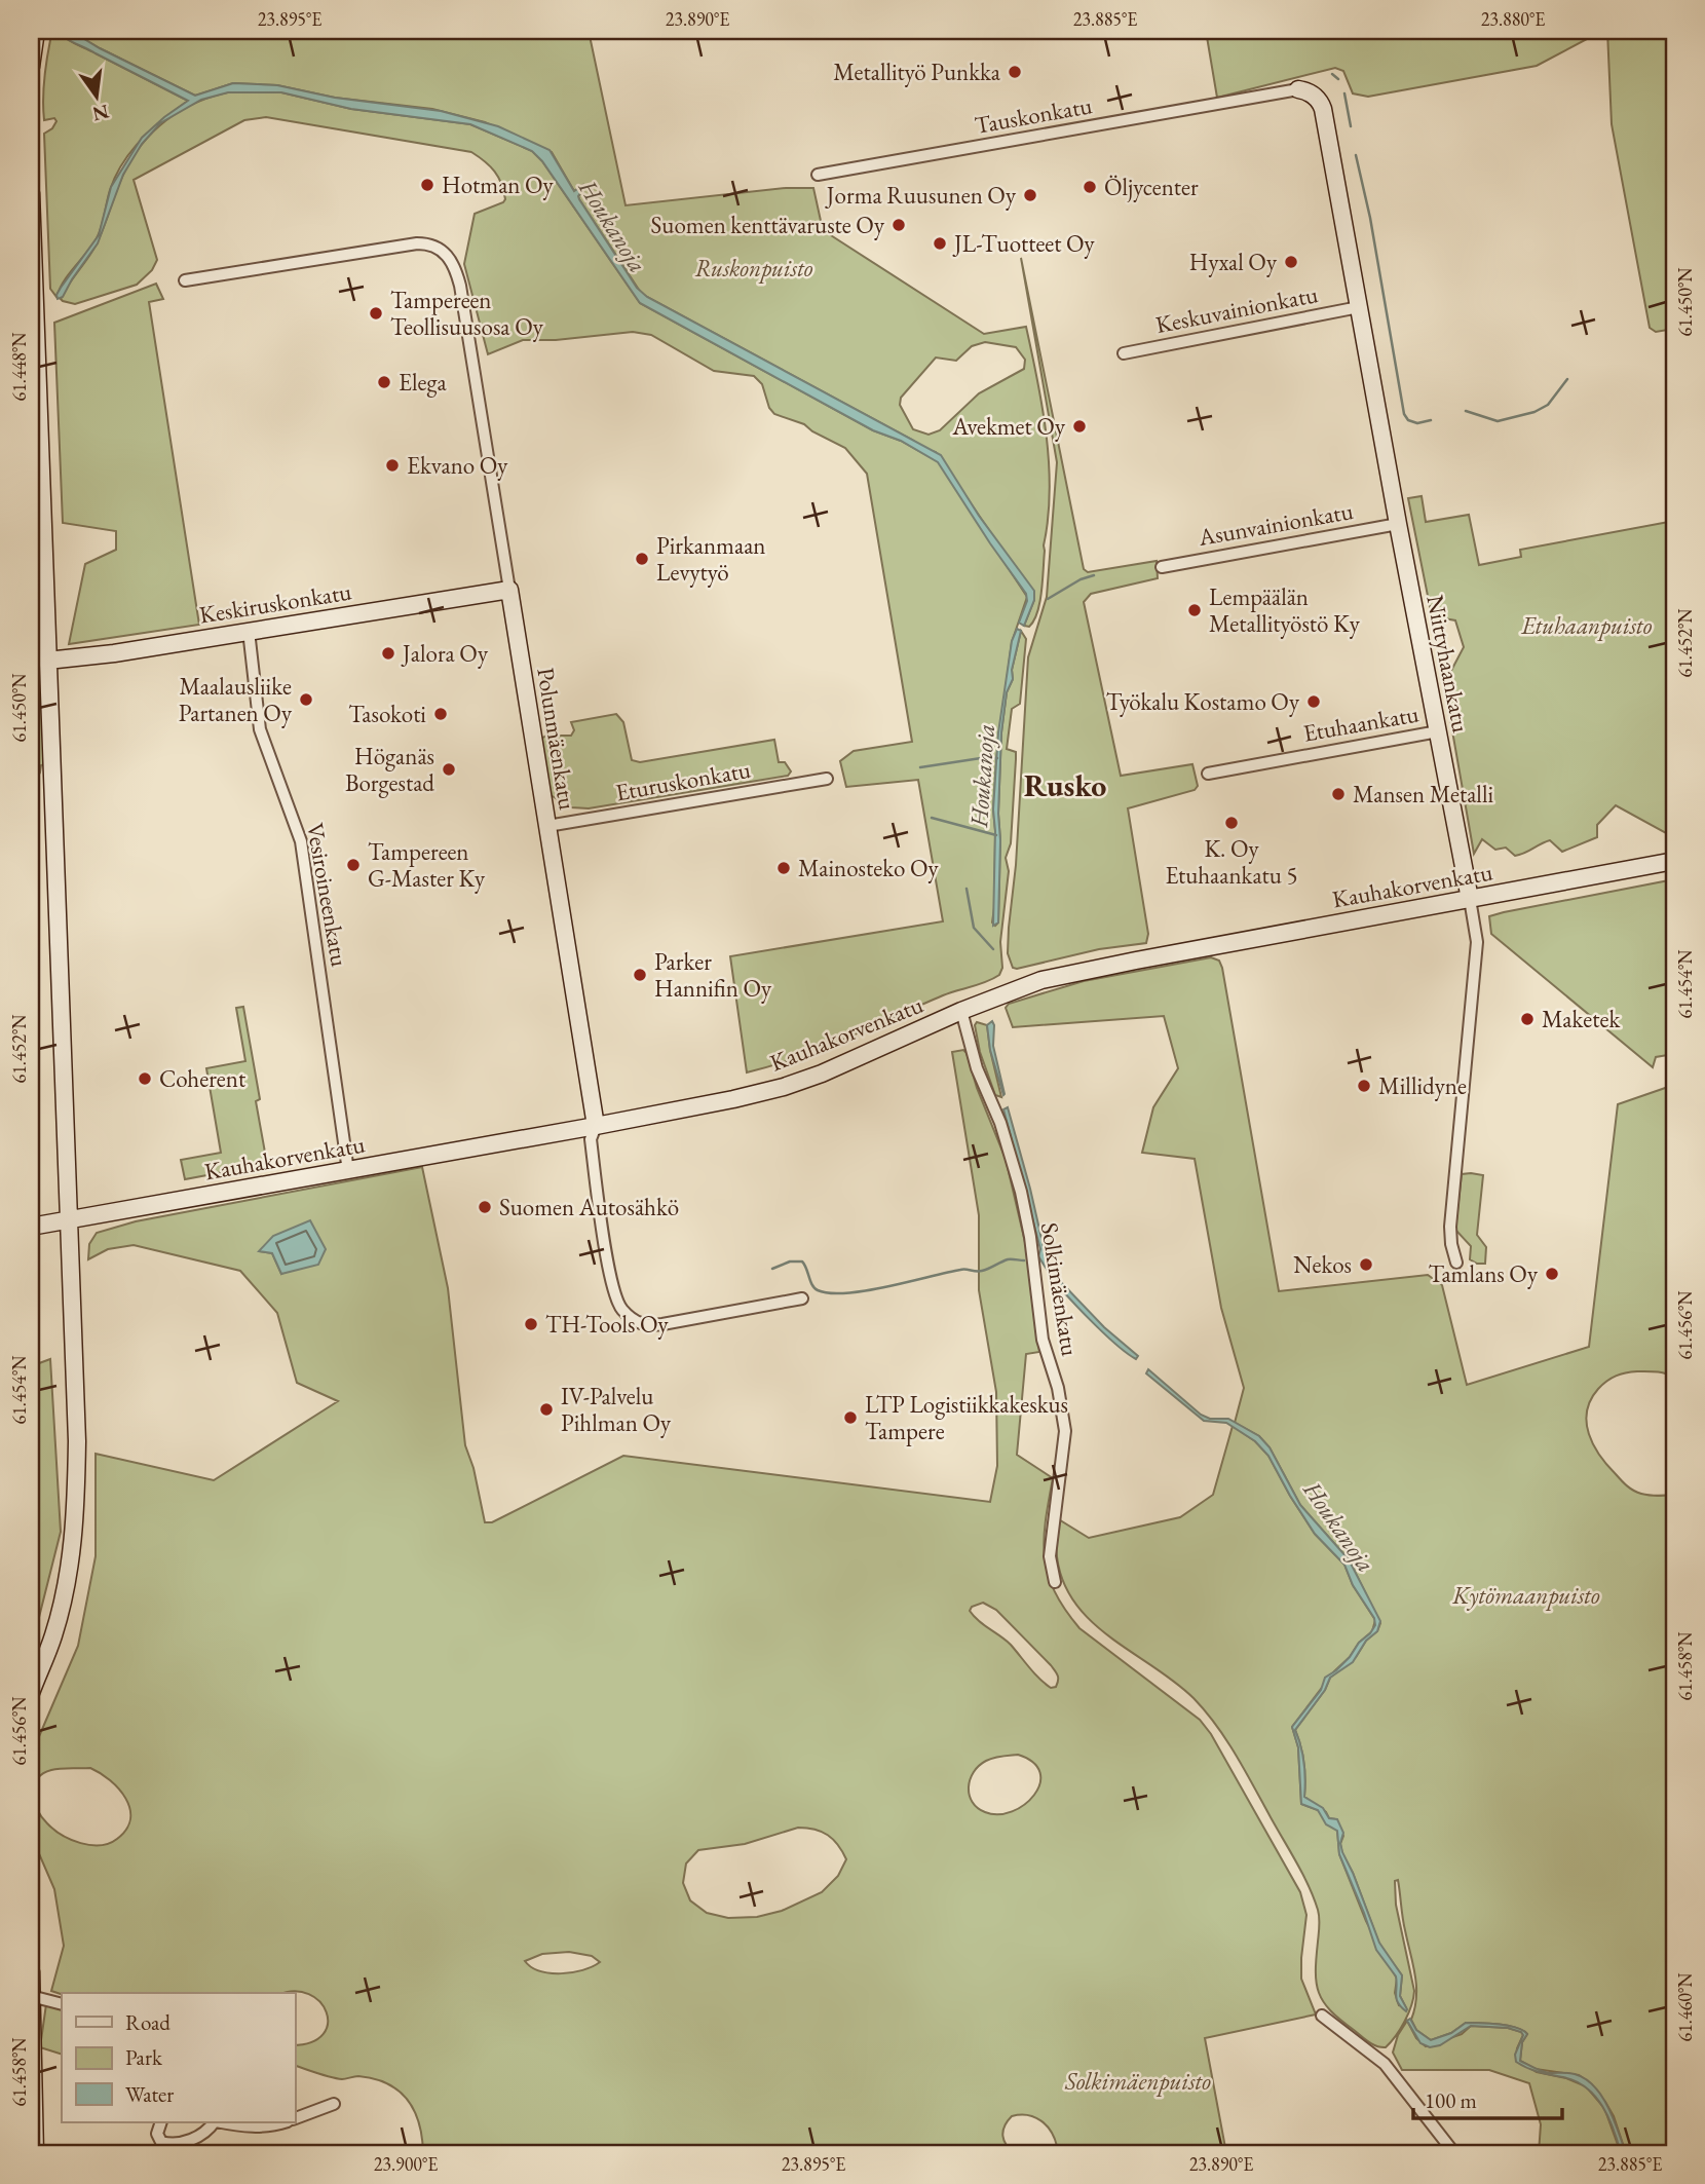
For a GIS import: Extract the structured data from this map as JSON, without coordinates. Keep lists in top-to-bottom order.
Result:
{
  "streets": {
    "street": [
      "Tauskonkatu",
      "Keskuvainionkatu",
      "Asunvainionkatu",
      "Keskiruskonkatu",
      "Niittyhaankatu",
      "Etuhaankatu",
      "Polunmäenkatu",
      "Eturuskonkatu",
      "Kauhakorvenkatu",
      "Vesiroineenkatu",
      "Solkimäenkatu"
    ]
  },
  "crossings": [
    ["Tauskonkatu", "Niittyhaankatu"],
    ["Keskuvainionkatu", "Niittyhaankatu"],
    ["Asunvainionkatu", "Niittyhaankatu"],
    ["Keskiruskonkatu", "Polunmäenkatu"],
    ["Keskiruskonkatu", "Vesiroineenkatu"],
    ["Niittyhaankatu", "Etuhaankatu"],
    ["Niittyhaankatu", "Kauhakorvenkatu"],
    ["Polunmäenkatu", "Eturuskonkatu"],
    ["Polunmäenkatu", "Kauhakorvenkatu"],
    ["Kauhakorvenkatu", "Vesiroineenkatu"],
    ["Kauhakorvenkatu", "Solkimäenkatu"]
  ],
  "districts": ["Rusko"],
  "water": ["Houkanoja"],
  "parks": [
    "Ruskonpuisto",
    "Etuhaanpuisto",
    "Kytömaanpuisto",
    "Solkimäenpuisto"
  ],
  "places": [
    "Metallityö Punkka",
    "Hotman Oy",
    "Öljycenter",
    "Jorma Ruusunen Oy",
    "Suomen kenttävaruste Oy",
    "JL-Tuotteet Oy",
    "Hyxal Oy",
    "Tampereen Teollisuusosa Oy",
    "Elega",
    "Avekmet Oy",
    "Ekvano Oy",
    "Pirkanmaan Levytyö",
    "Lempäälän Metallityöstö Ky",
    "Jalora Oy",
    "Maalausliike Partanen Oy",
    "Työkalu Kostamo Oy",
    "Tasokoti",
    "Höganäs Borgestad",
    "Mansen Metalli",
    "K. Oy Etuhaankatu 5",
    "Tampereen G-Master Ky",
    "Mainosteko Oy",
    "Parker Hannifin Oy",
    "Maketek",
    "Coherent",
    "Millidyne",
    "Suomen Autosähkö",
    "Nekos",
    "Tamlans Oy",
    "TH-Tools Oy",
    "IV-Palvelu Pihlman Oy",
    "LTP Logistiikkakeskus Tampere"
  ],
  "legend": ["Road", "Park", "Water"],
  "scale_bar": "100 m",
  "north": "bottom",
  "coordinates": [
    "23.895°E",
    "23.890°E",
    "23.885°E",
    "23.880°E",
    "61.450°N",
    "61.448°N",
    "61.452°N",
    "61.454°N",
    "61.456°N",
    "61.458°N",
    "61.460°N",
    "23.900°E"
  ]
}
